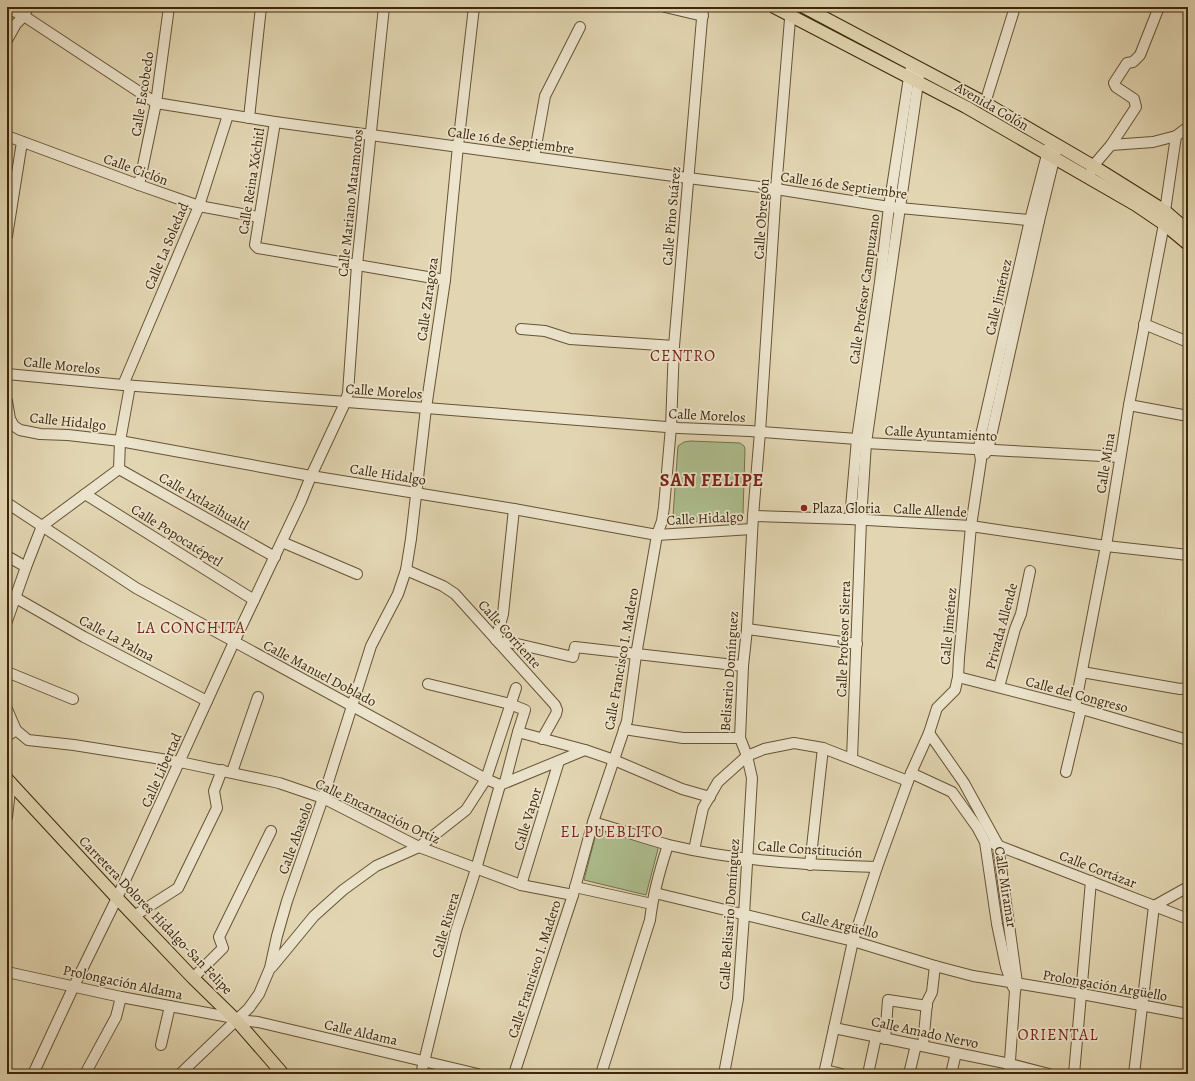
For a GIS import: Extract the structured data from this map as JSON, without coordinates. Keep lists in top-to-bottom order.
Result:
{
  "streets": {
    "main road": ["Avenida Colón", "Carretera Dolores Hidalgo-San Felipe"],
    "street": [
      "Calle Escobedo",
      "Calle 16 de Septiembre",
      "Calle Ciclón",
      "Calle Reina Xóchitl",
      "Calle Mariano Matamoros",
      "Calle Pino Suárez",
      "Calle Obregón",
      "Calle La Soledad",
      "Calle Profesor Campuzano",
      "Calle Jiménez",
      "Calle Zaragoza",
      "Calle Morelos",
      "Calle Hidalgo",
      "Calle Ayuntamiento",
      "Calle Mina",
      "Calle Ixtlazihualtl",
      "Calle Allende",
      "Calle Popocatépetl",
      "Privada Allende",
      "Calle Corriente",
      "Calle La Palma",
      "Calle Profesor Sierra",
      "Calle Francisco I. Madero",
      "Belisario Domínguez",
      "Calle Manuel Doblado",
      "Calle del Congreso",
      "Calle Libertad",
      "Calle Encarnación Ortiz",
      "Calle Vapor",
      "Calle Abasolo",
      "Calle Constitución",
      "Calle Cortázar",
      "Calle Miramar",
      "Calle Belisario Domínguez",
      "Calle Argüello",
      "Calle Rivera",
      "Prolongación Aldama",
      "Prolongación Argüello",
      "Calle Aldama",
      "Calle Amado Nervo"
    ]
  },
  "crossings": [
    ["Calle Escobedo", "Calle 16 de Septiembre"],
    ["Calle Escobedo", "Calle Ciclón"],
    ["Avenida Colón", "Calle Obregón"],
    ["Avenida Colón", "Calle Profesor Campuzano"],
    ["Avenida Colón", "Calle Jiménez"],
    ["Avenida Colón", "Calle Mina"],
    ["Calle 16 de Septiembre", "Calle Reina Xóchitl"],
    ["Calle 16 de Septiembre", "Calle Mariano Matamoros"],
    ["Calle 16 de Septiembre", "Calle Pino Suárez"],
    ["Calle 16 de Septiembre", "Calle Obregón"],
    ["Calle 16 de Septiembre", "Calle La Soledad"],
    ["Calle 16 de Septiembre", "Calle Profesor Campuzano"],
    ["Calle 16 de Septiembre", "Calle Jiménez"],
    ["Calle 16 de Septiembre", "Calle Zaragoza"],
    ["Calle Ciclón", "Calle Reina Xóchitl"],
    ["Calle Ciclón", "Calle La Soledad"],
    ["Calle Reina Xóchitl", "Calle Mariano Matamoros"],
    ["Calle Mariano Matamoros", "Calle Morelos"],
    ["Calle Mariano Matamoros", "Calle Hidalgo"],
    ["Calle Mariano Matamoros", "Calle Libertad"],
    ["Calle Pino Suárez", "Calle Morelos"],
    ["Calle Pino Suárez", "Calle Francisco I. Madero"],
    ["Calle Obregón", "Calle Morelos"],
    ["Calle Obregón", "Calle Ayuntamiento"],
    ["Calle La Soledad", "Calle Morelos"],
    ["Calle La Soledad", "Calle Hidalgo"],
    ["Calle La Soledad", "Calle Ixtlazihualtl"],
    ["Calle Profesor Campuzano", "Calle Ayuntamiento"],
    ["Calle Profesor Campuzano", "Calle Allende"],
    ["Calle Profesor Campuzano", "Calle Profesor Sierra"],
    ["Calle Jiménez", "Calle Ayuntamiento"],
    ["Calle Jiménez", "Calle Allende"],
    ["Calle Jiménez", "Calle del Congreso"],
    ["Calle Jiménez", "Calle Constitución"],
    ["Calle Jiménez", "Calle Miramar"],
    ["Calle Jiménez", "Calle Argüello"],
    ["Calle Jiménez", "Calle Amado Nervo"],
    ["Calle Zaragoza", "Calle Morelos"],
    ["Calle Zaragoza", "Calle Hidalgo"],
    ["Calle Zaragoza", "Calle Corriente"],
    ["Calle Zaragoza", "Calle Abasolo"],
    ["Calle Morelos", "Calle Ayuntamiento"],
    ["Calle Morelos", "Calle Francisco I. Madero"],
    ["Calle Hidalgo", "Calle Francisco I. Madero"],
    ["Calle Hidalgo", "Belisario Domínguez"],
    ["Calle Hidalgo", "Calle Libertad"],
    ["Calle Ayuntamiento", "Calle Mina"],
    ["Calle Mina", "Calle Allende"],
    ["Calle Mina", "Calle del Congreso"],
    ["Calle Ixtlazihualtl", "Calle Libertad"],
    ["Calle Allende", "Calle Profesor Sierra"],
    ["Calle Allende", "Belisario Domínguez"],
    ["Calle Popocatépetl", "Calle Libertad"],
    ["Privada Allende", "Calle del Congreso"],
    ["Calle La Palma", "Calle Libertad"],
    ["Calle Profesor Sierra", "Calle Miramar"],
    ["Calle Francisco I. Madero", "Belisario Domínguez"],
    ["Calle Francisco I. Madero", "Calle Encarnación Ortiz"],
    ["Calle Francisco I. Madero", "Calle Constitución"],
    ["Belisario Domínguez", "Calle Belisario Domínguez"],
    ["Calle Manuel Doblado", "Calle Libertad"],
    ["Calle Manuel Doblado", "Calle Abasolo"],
    ["Calle Manuel Doblado", "Calle Rivera"],
    ["Calle Libertad", "Calle Encarnación Ortiz"],
    ["Calle Libertad", "Carretera Dolores Hidalgo-San Felipe"],
    ["Calle Libertad", "Prolongación Aldama"],
    ["Calle Encarnación Ortiz", "Calle Vapor"],
    ["Calle Encarnación Ortiz", "Calle Abasolo"],
    ["Calle Encarnación Ortiz", "Calle Rivera"],
    ["Calle Abasolo", "Carretera Dolores Hidalgo-San Felipe"],
    ["Calle Abasolo", "Prolongación Aldama"],
    ["Calle Abasolo", "Calle Aldama"],
    ["Calle Constitución", "Calle Belisario Domínguez"],
    ["Calle Cortázar", "Calle Miramar"],
    ["Calle Miramar", "Calle Belisario Domínguez"],
    ["Calle Miramar", "Calle Argüello"],
    ["Calle Miramar", "Prolongación Argüello"],
    ["Calle Miramar", "Calle Amado Nervo"],
    ["Calle Belisario Domínguez", "Calle Argüello"],
    ["Carretera Dolores Hidalgo-San Felipe", "Prolongación Aldama"],
    ["Carretera Dolores Hidalgo-San Felipe", "Calle Aldama"],
    ["Calle Argüello", "Prolongación Argüello"],
    ["Calle Rivera", "Calle Aldama"],
    ["Prolongación Aldama", "Calle Aldama"]
  ],
  "districts": [
    "CENTRO",
    "SAN FELIPE",
    "LA CONCHITA",
    "EL PUEBLITO",
    "ORIENTAL"
  ],
  "places": ["Plaza Gloria"]
}
